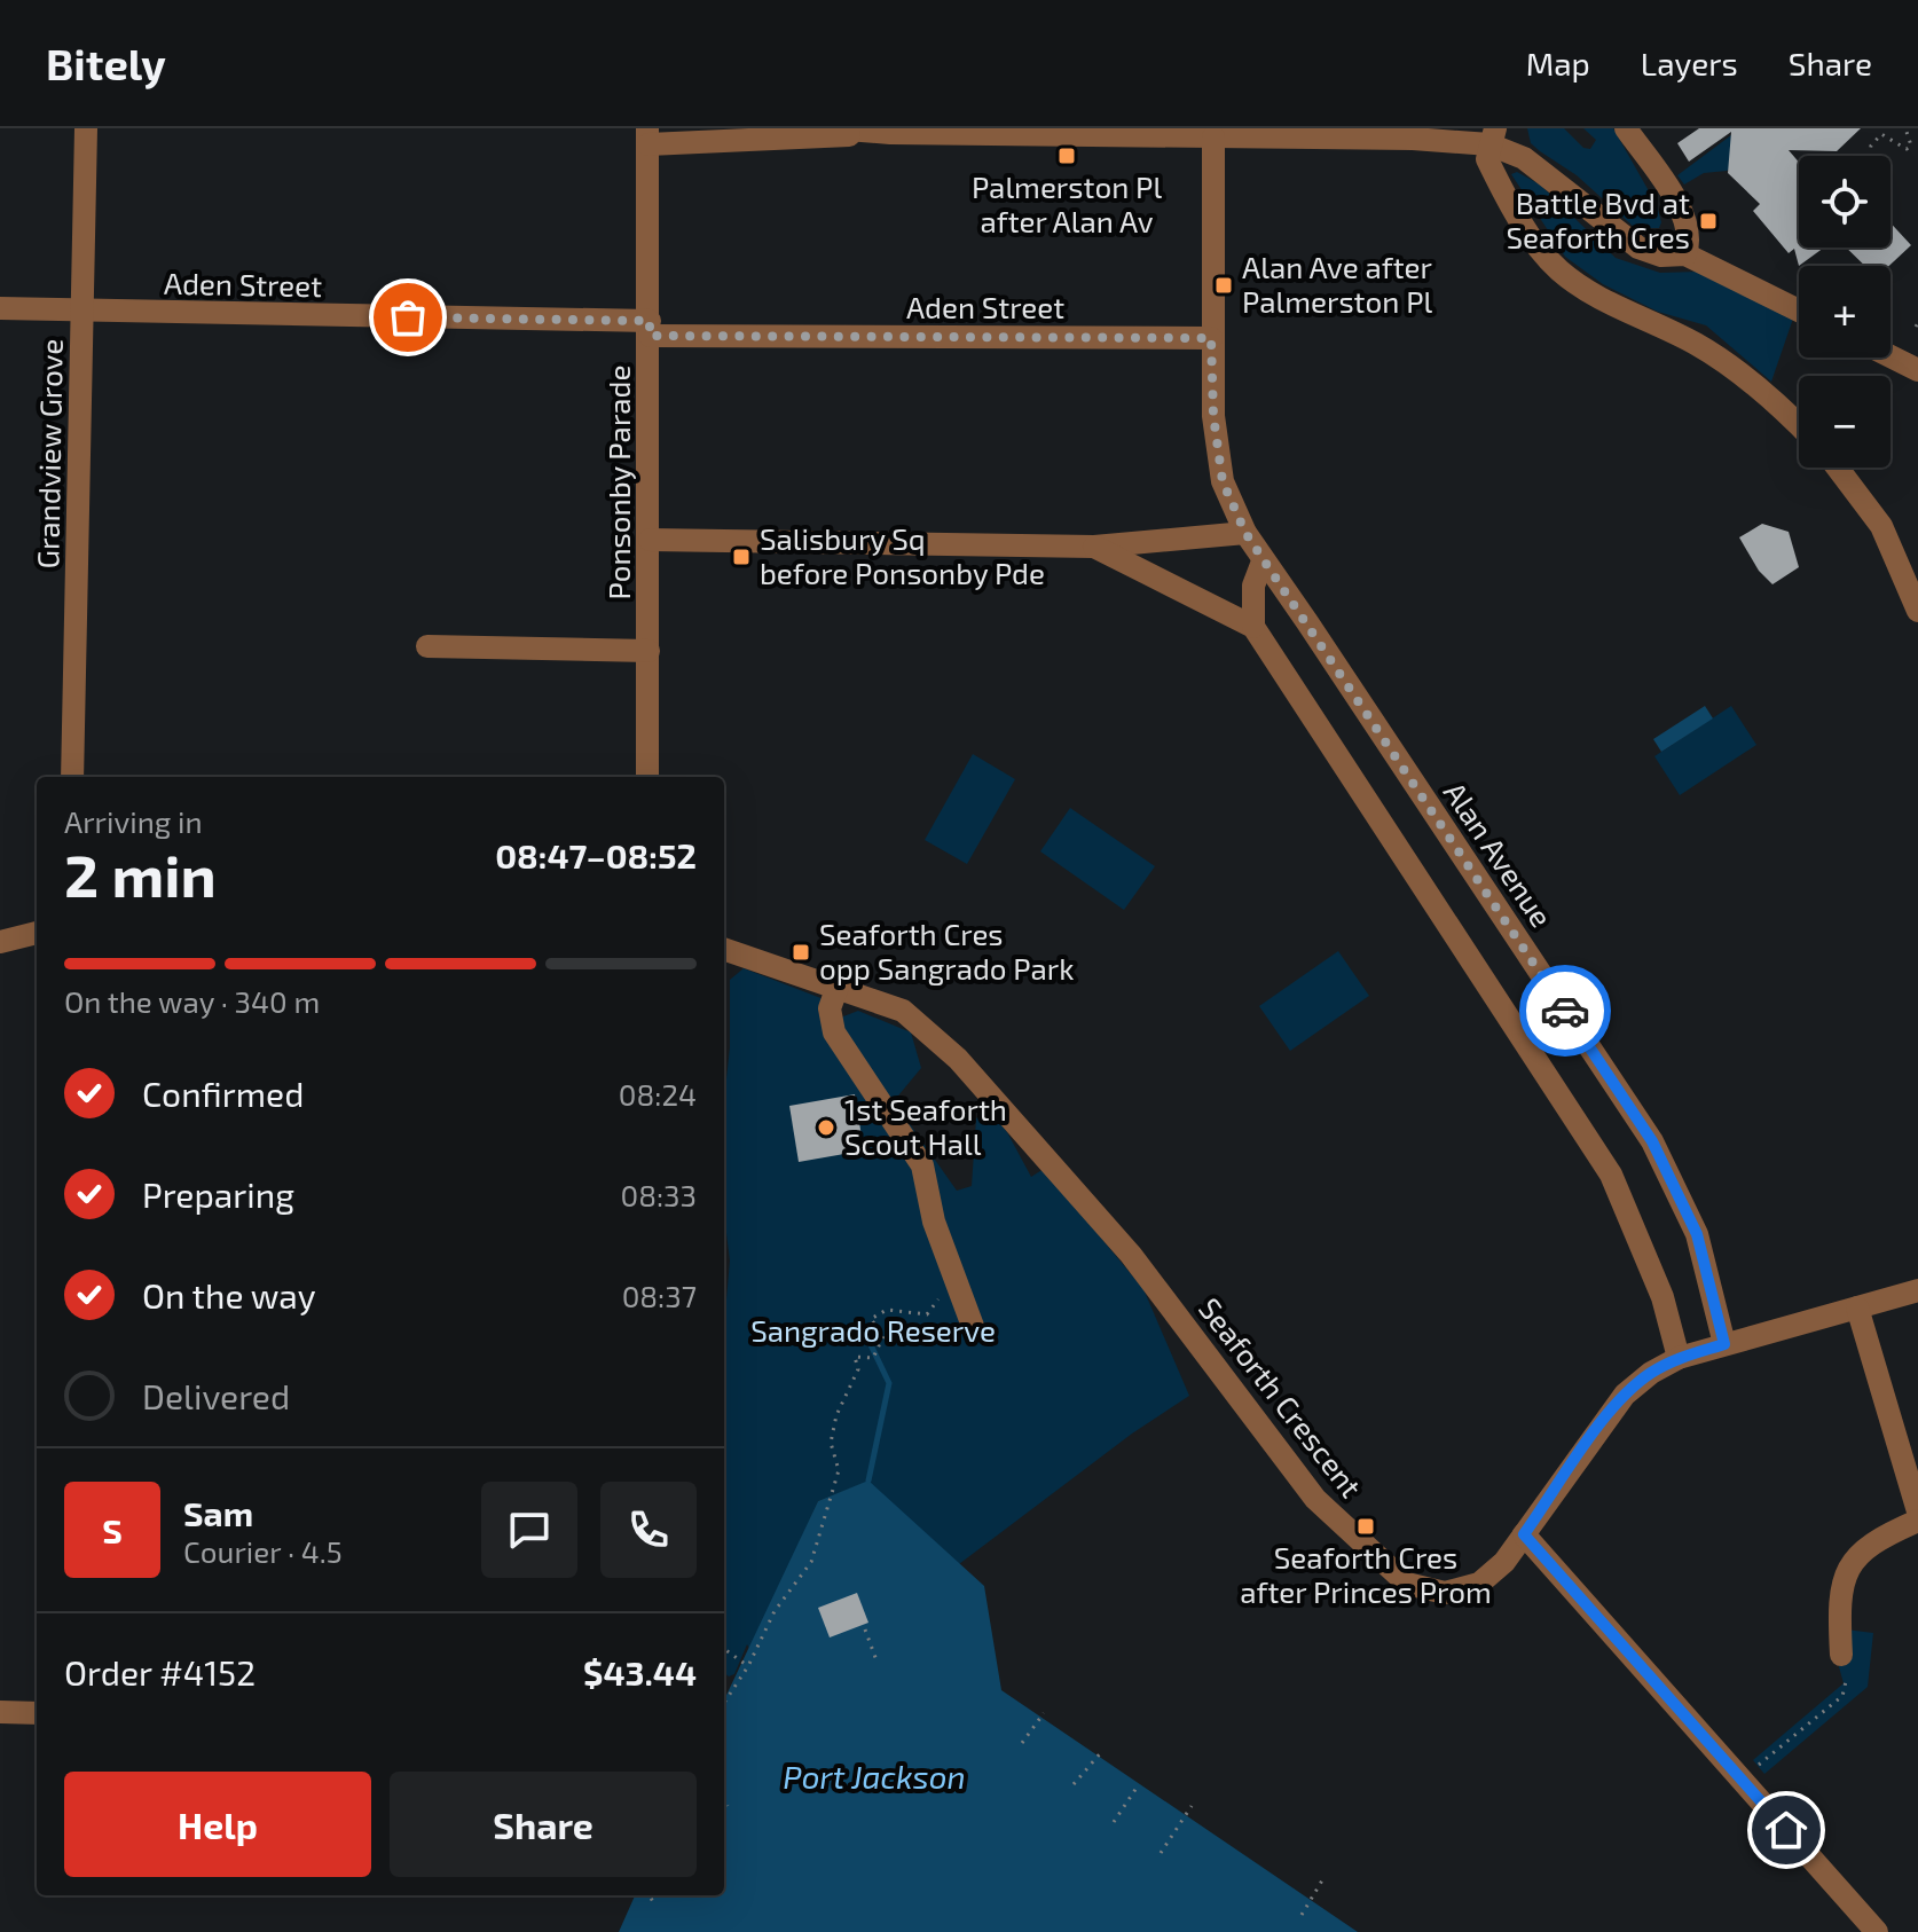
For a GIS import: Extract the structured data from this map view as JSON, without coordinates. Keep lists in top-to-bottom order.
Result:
{
  "streets": {
    "street": [
      "Aden Street",
      "Grandview Grove",
      "Ponsonby Parade",
      "Alan Avenue",
      "Seaforth Crescent"
    ]
  },
  "crossings": [
    ["Aden Street", "Grandview Grove"],
    ["Aden Street", "Ponsonby Parade"],
    ["Aden Street", "Alan Avenue"],
    ["Alan Avenue", "Seaforth Crescent"]
  ],
  "water": ["Port Jackson"],
  "parks": ["Sangrado Reserve"],
  "places": {
    "transit": [
      "Palmerston Pl after Alan Av",
      "Battle Bvd at Seaforth Cres",
      "Alan Ave after Palmerston Pl",
      "Salisbury Sq before Ponsonby Pde",
      "Seaforth Cres opp Sangrado Park",
      "Seaforth Cres after Princes Prom"
    ],
    "other": ["1st Seaforth Scout Hall"]
  },
  "page": {
    "header": "Bitely",
    "nav": ["Map", "Layers", "Share"],
    "map_buttons": ["+", "−"],
    "heading": ["2 min", "Arriving in", "08:47–08:52"],
    "panel": [
      "Sam",
      "Courier · 4.5",
      "Order #4152",
      "$43.44"
    ],
    "bar": "On the way · 340 m",
    "list": [
      ["Confirmed", "08:24"],
      ["Preparing", "08:33"],
      ["On the way", "08:37"],
      "Delivered"
    ],
    "round": "S",
    "buttons": ["Help", "Share"]
  }
}
